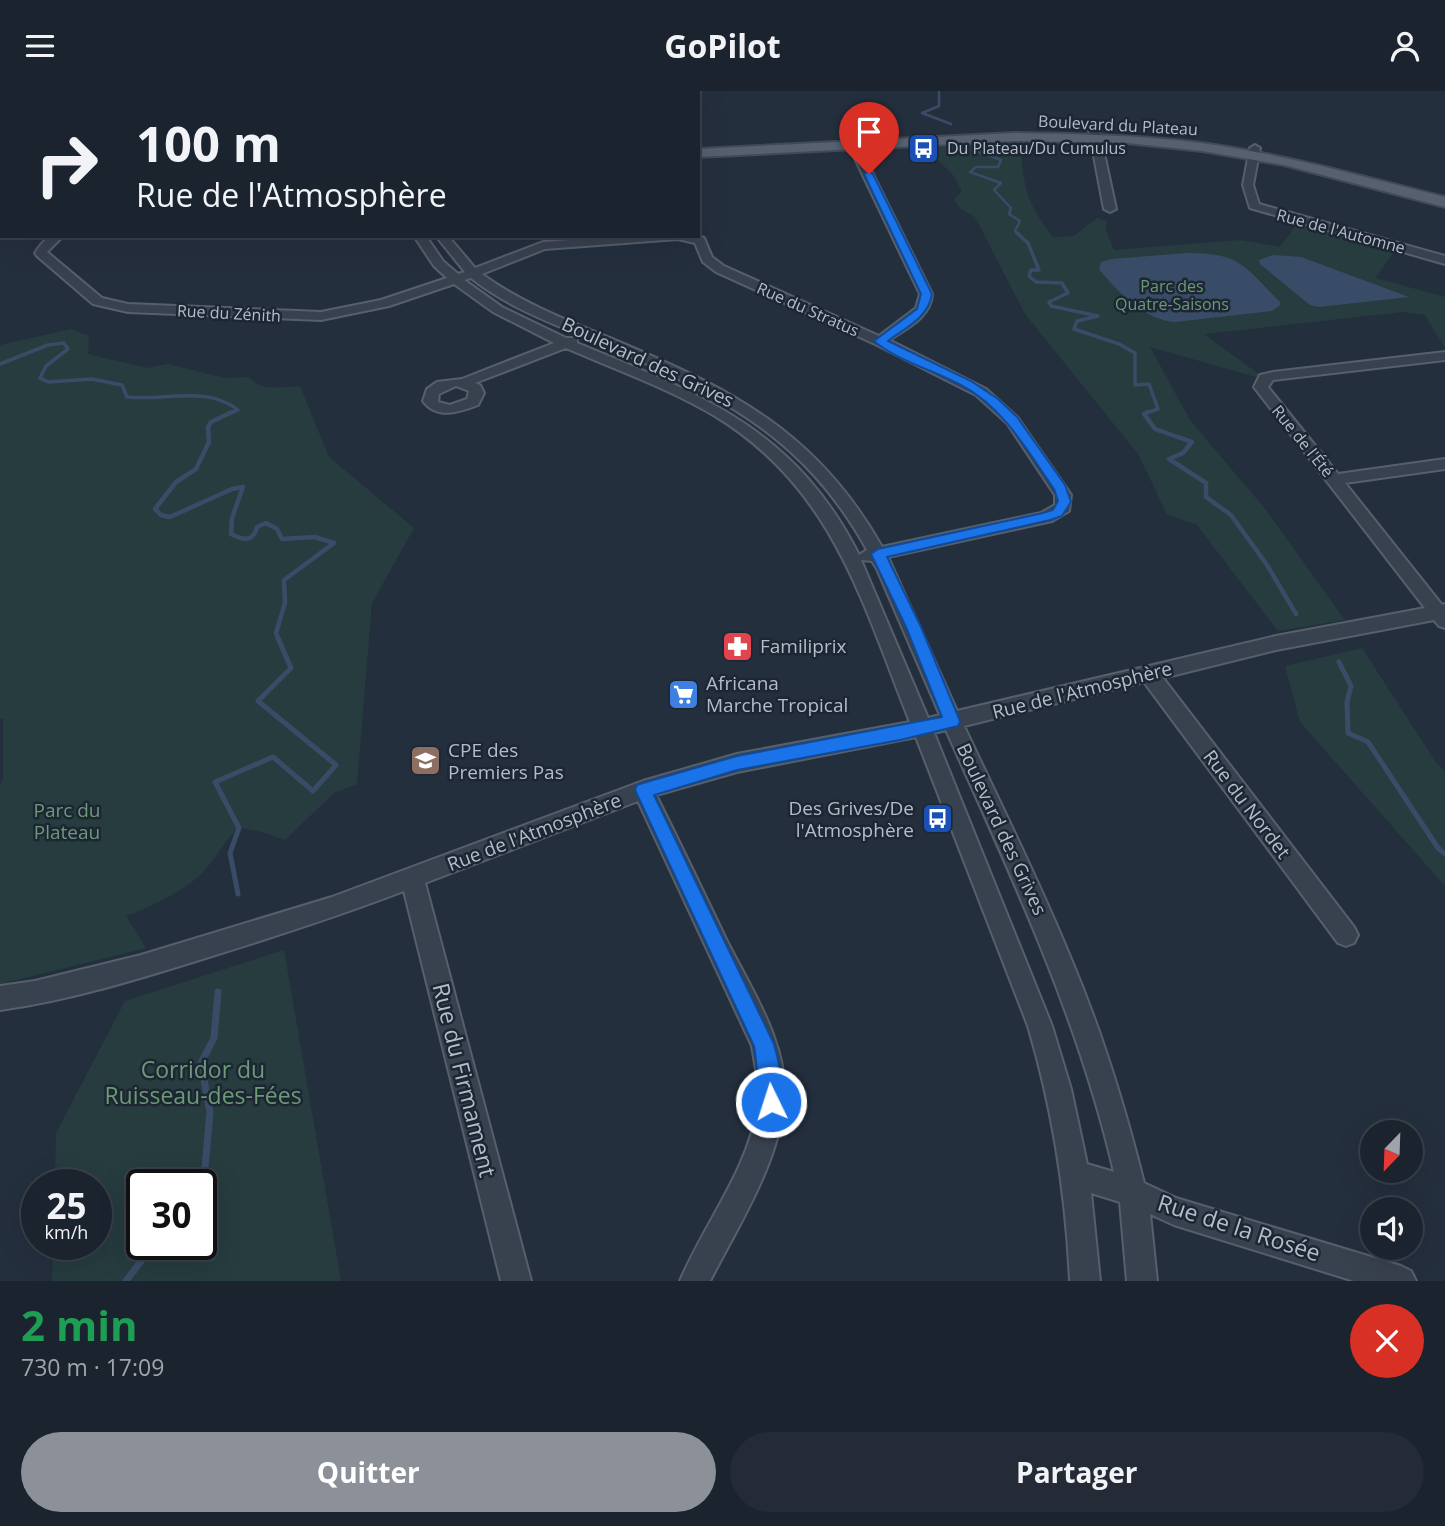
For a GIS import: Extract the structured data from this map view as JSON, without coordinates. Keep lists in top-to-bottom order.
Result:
{
  "streets": {
    "main road": ["Boulevard du Plateau"],
    "street": [
      "Rue de l'Automne",
      "Rue du Stratus",
      "Rue du Zénith",
      "Boulevard des Grives",
      "Rue de l'Été",
      "Rue de l'Atmosphère",
      "Rue du Nordet",
      "Rue du Firmament",
      "Rue de la Rosée"
    ]
  },
  "crossings": [
    ["Boulevard du Plateau", "Rue de l'Automne"],
    ["Rue du Stratus", "Boulevard des Grives"],
    ["Rue du Zénith", "Boulevard des Grives"],
    ["Boulevard des Grives", "Rue de l'Atmosphère"],
    ["Boulevard des Grives", "Rue de la Rosée"],
    ["Rue de l'Été", "Rue de l'Atmosphère"],
    ["Rue de l'Atmosphère", "Rue du Nordet"],
    ["Rue de l'Atmosphère", "Rue du Firmament"]
  ],
  "parks": ["Parc des Quatre-Saisons", "Parc du Plateau", "Corridor du Ruisseau-des-Fées"],
  "places": {
    "bus stop": ["Du Plateau/Du Cumulus", "Des Grives/De l'Atmosphère"],
    "pharmacy": ["Familiprix"],
    "supermarket": ["Africana Marche Tropical"],
    "school or university": ["CPE des Premiers Pas"]
  },
  "north": "bottom left",
  "page": {
    "header": "GoPilot",
    "turn": ["100 m", "Rue de l'Atmosphère"],
    "speed": "25 km/h",
    "limit": "30",
    "heading": ["2 min", "730 m · 17:09"],
    "buttons": ["Quitter", "Partager"]
  }
}
